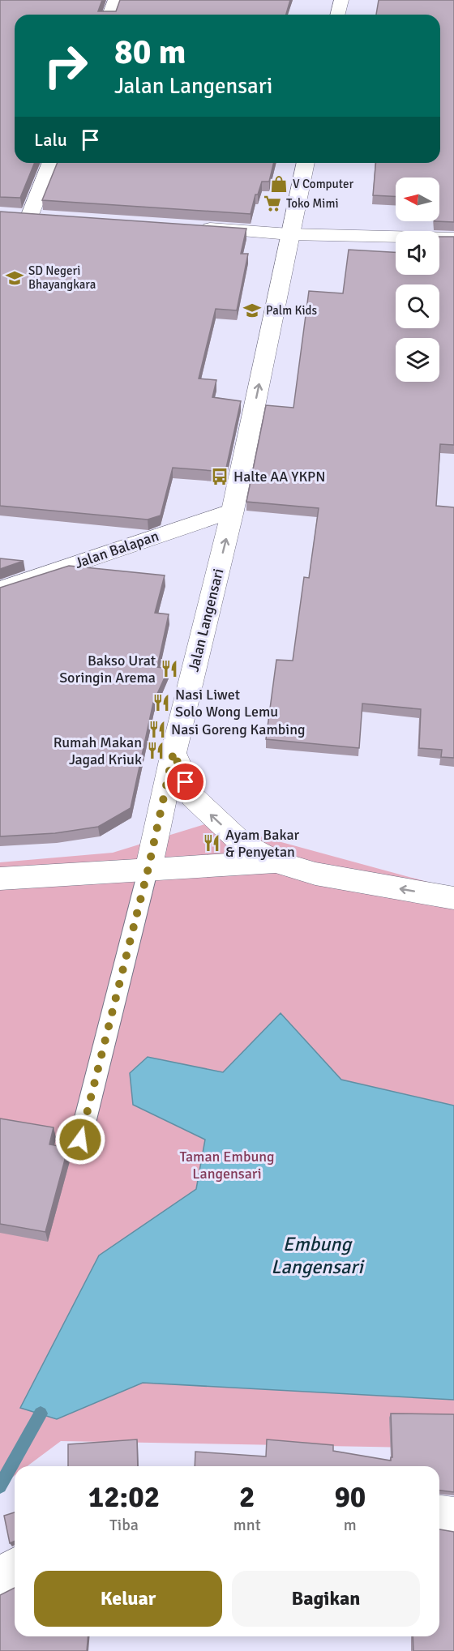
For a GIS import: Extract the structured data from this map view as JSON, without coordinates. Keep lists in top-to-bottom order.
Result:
{
  "streets": {
    "main road": ["Jalan Balapan", "Jalan Langensari"]
  },
  "crossings": [
    ["Jalan Balapan", "Jalan Langensari"]
  ],
  "one_way": ["Jalan Langensari"],
  "water": ["Embung Langensari"],
  "parks": ["Taman Embung Langensari"],
  "places": {
    "shop": ["V Computer"],
    "supermarket": ["Toko Mimi"],
    "school or university": ["SD Negeri Bhayangkara", "Palm Kids"],
    "bus stop": ["Halte AA YKPN"],
    "restaurant": [
      "Bakso Urat Soringin Arema",
      "Nasi Liwet Solo Wong Lemu",
      "Nasi Goreng Kambing",
      "Rumah Makan Jagad Kriuk",
      "Ayam Bakar & Penyetan"
    ]
  },
  "north": "left",
  "page": {
    "turn": ["80 m", "Jalan Langensari"],
    "then": "Lalu",
    "eta": [
      "12:02",
      "Tiba",
      "2",
      "mnt",
      "90",
      "m"
    ],
    "buttons": ["Keluar", "Bagikan"]
  }
}
